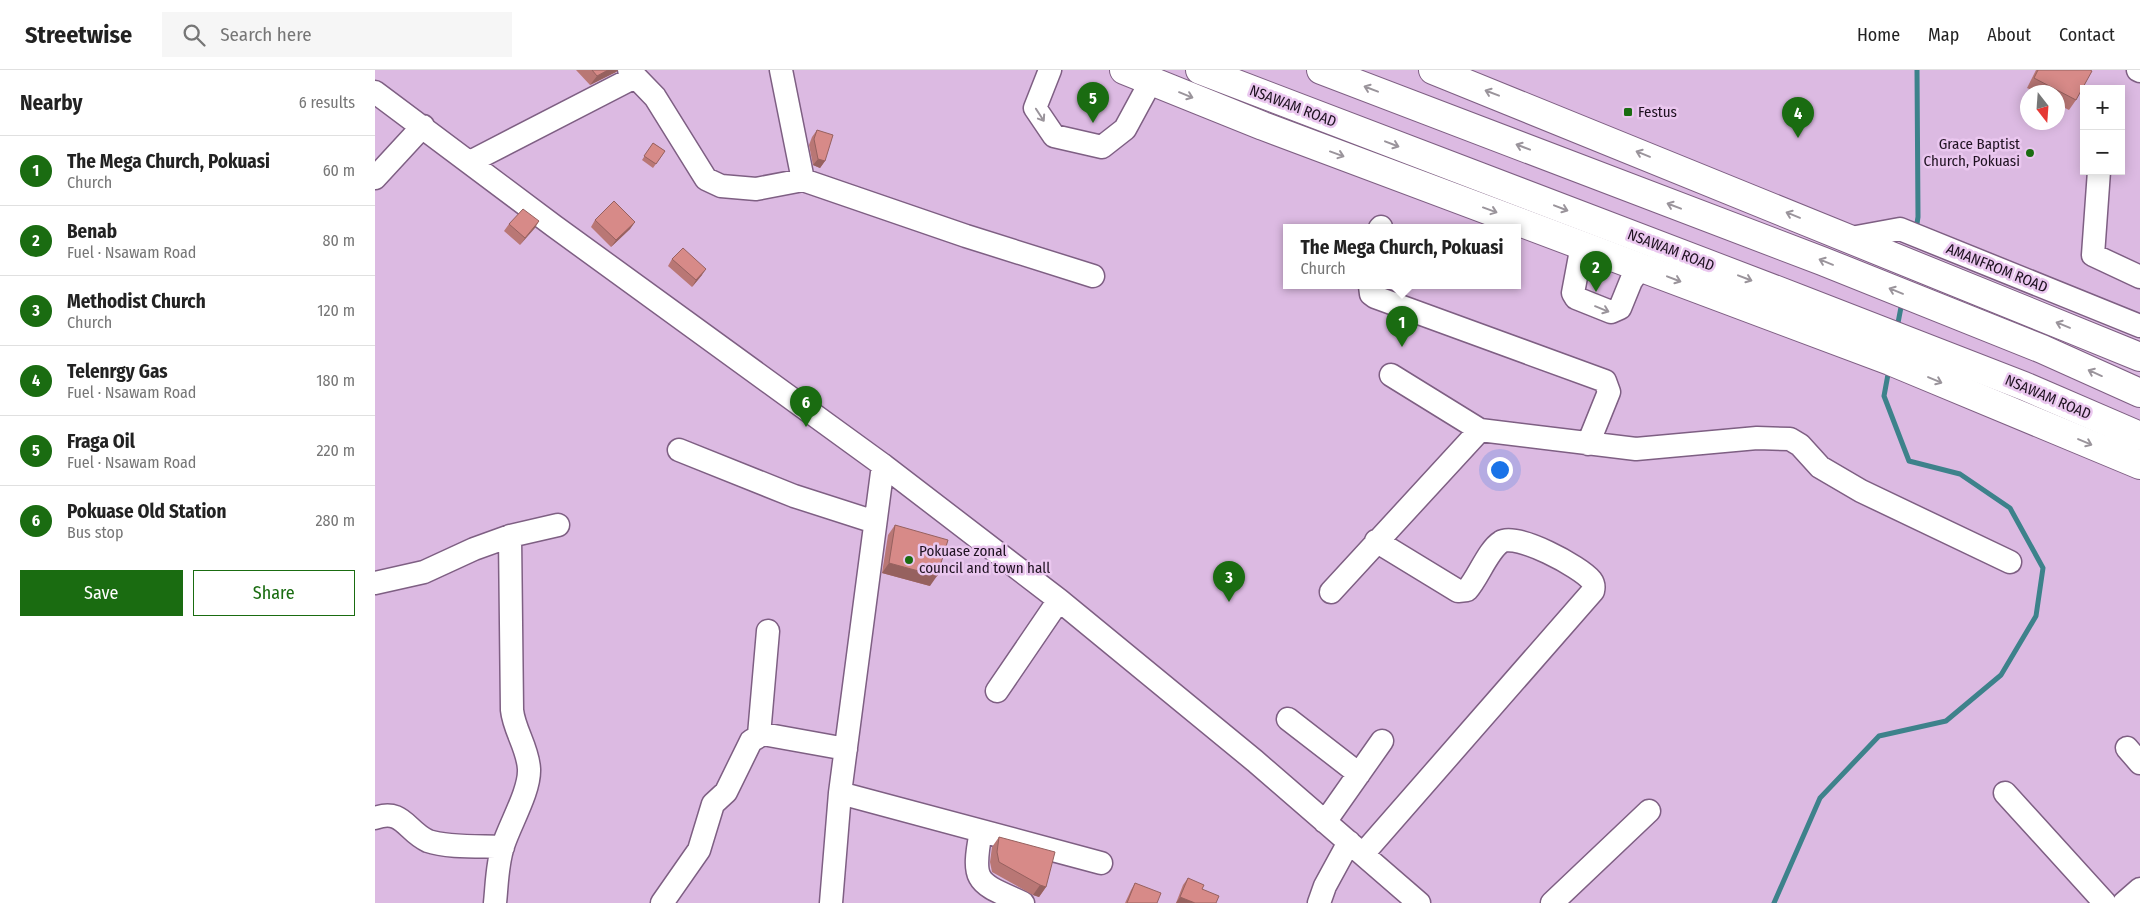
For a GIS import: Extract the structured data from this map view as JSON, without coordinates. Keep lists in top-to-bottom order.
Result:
{
  "streets": {
    "main road": ["NSAWAM ROAD"],
    "street": ["AMANFROM ROAD"]
  },
  "places": {
    "transit": ["Festus"],
    "other": ["Grace Baptist Church, Pokuasi", "Pokuase zonal council and town hall"]
  },
  "north": "bottom",
  "page": {
    "header": "Streetwise",
    "search": "Search here",
    "nav": [
      "Home",
      "Map",
      "About",
      "Contact"
    ],
    "heading": ["Nearby", "6 results"],
    "pins": [
      "5",
      "4",
      "2",
      "1",
      "6",
      "3"
    ],
    "map_buttons": ["+", "−"],
    "list": [
      {
        "mark": "1",
        "name": "The Mega Church, Pokuasi",
        "note": "Church",
        "value": "60 m"
      },
      {
        "mark": "2",
        "name": "Benab",
        "note": "Fuel · Nsawam Road",
        "value": "80 m"
      },
      {
        "mark": "3",
        "name": "Methodist Church",
        "note": "Church",
        "value": "120 m"
      },
      {
        "mark": "4",
        "name": "Telenrgy Gas",
        "note": "Fuel · Nsawam Road",
        "value": "180 m"
      },
      {
        "mark": "5",
        "name": "Fraga Oil",
        "note": "Fuel · Nsawam Road",
        "value": "220 m"
      },
      {
        "mark": "6",
        "name": "Pokuase Old Station",
        "note": "Bus stop",
        "value": "280 m"
      }
    ],
    "popup": ["The Mega Church, Pokuasi", "Church"],
    "buttons": ["Save", "Share"]
  }
}
